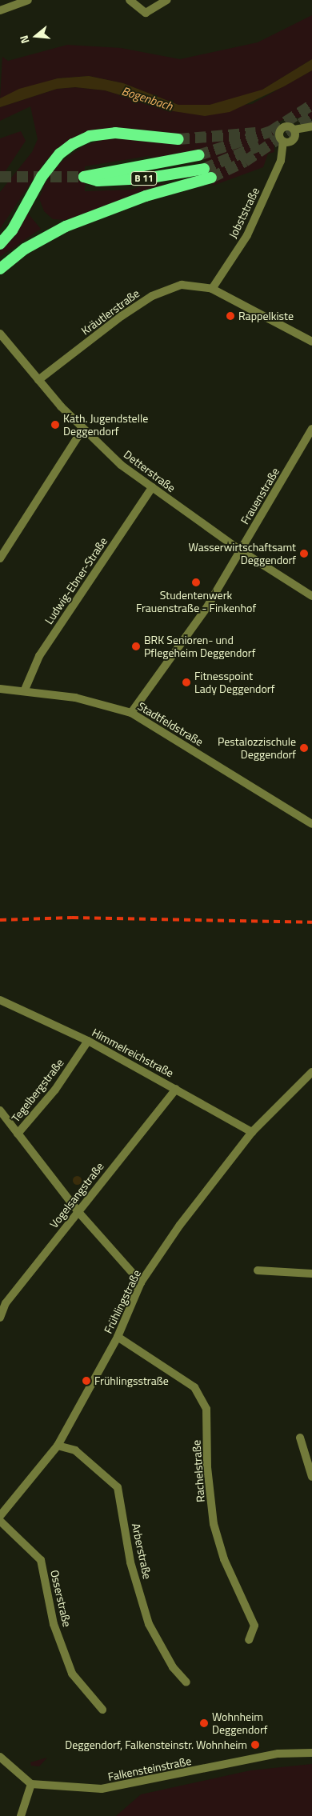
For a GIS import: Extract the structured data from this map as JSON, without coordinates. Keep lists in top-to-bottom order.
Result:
{
  "streets": {
    "highway": ["B 11"],
    "street": [
      "Jobststraße",
      "Kräutlerstraße",
      "Detterstraße",
      "Frauenstraße",
      "Ludwig-Ebner-Straße",
      "Stadtfeldstraße",
      "Himmelreichstraße",
      "Tegelbergstraße",
      "Vogelsangstraße",
      "Frühlingstraße",
      "Rachelstraße",
      "Arberstraße",
      "Osserstraße",
      "Falkensteinstraße"
    ]
  },
  "crossings": [
    ["Jobststraße", "Kräutlerstraße"],
    ["Kräutlerstraße", "Detterstraße"],
    ["Detterstraße", "Frauenstraße"],
    ["Detterstraße", "Ludwig-Ebner-Straße"],
    ["Frauenstraße", "Stadtfeldstraße"],
    ["Ludwig-Ebner-Straße", "Stadtfeldstraße"],
    ["Himmelreichstraße", "Tegelbergstraße"],
    ["Himmelreichstraße", "Vogelsangstraße"],
    ["Himmelreichstraße", "Frühlingstraße"],
    ["Tegelbergstraße", "Vogelsangstraße"],
    ["Tegelbergstraße", "Frühlingstraße"],
    ["Frühlingstraße", "Rachelstraße"],
    ["Frühlingstraße", "Arberstraße"]
  ],
  "water": ["Bogenbach"],
  "places": [
    "Rappelkiste",
    "Kath. Jugendstelle Deggendorf",
    "Wasserwirtschaftsamt Deggendorf",
    "Studentenwerk Frauenstraße - Finkenhof",
    "BRK Senioren- und Pflegeheim Deggendorf",
    "Fitnesspoint Lady Deggendorf",
    "Pestalozzischule Deggendorf",
    "Frühlingsstraße",
    "Wohnheim Deggendorf",
    "Deggendorf, Falkensteinstr. Wohnheim"
  ],
  "north": "left"
}
